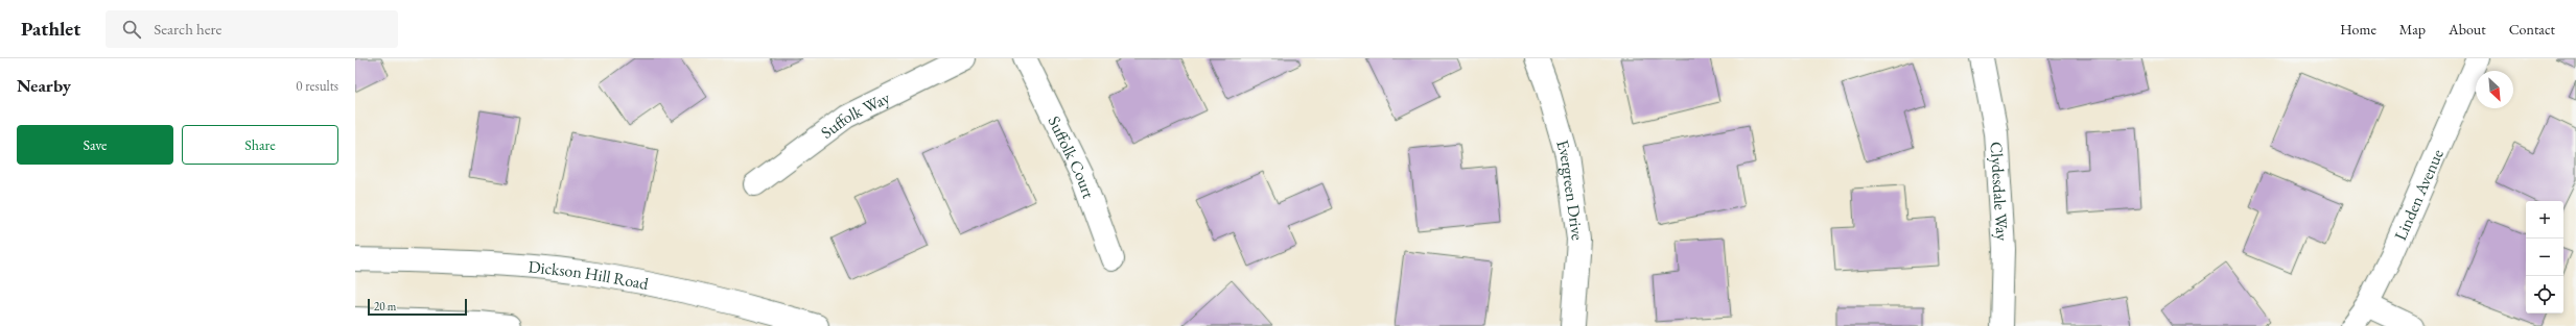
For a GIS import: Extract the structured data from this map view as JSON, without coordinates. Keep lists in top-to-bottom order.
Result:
{
  "streets": {
    "street": [
      "Suffolk Way",
      "Suffolk Court",
      "Evergreen Drive",
      "Clydesdale Way",
      "Linden Avenue",
      "Dickson Hill Road"
    ]
  },
  "scale_bar": "20 m",
  "north": "bottom right",
  "page": {
    "header": "Pathlet",
    "search": "Search here",
    "nav": [
      "Home",
      "Map",
      "About",
      "Contact"
    ],
    "heading": ["Nearby", "0 results"],
    "buttons": ["Save", "Share"],
    "map_buttons": ["+", "−"],
    "scale": "20 m"
  }
}
